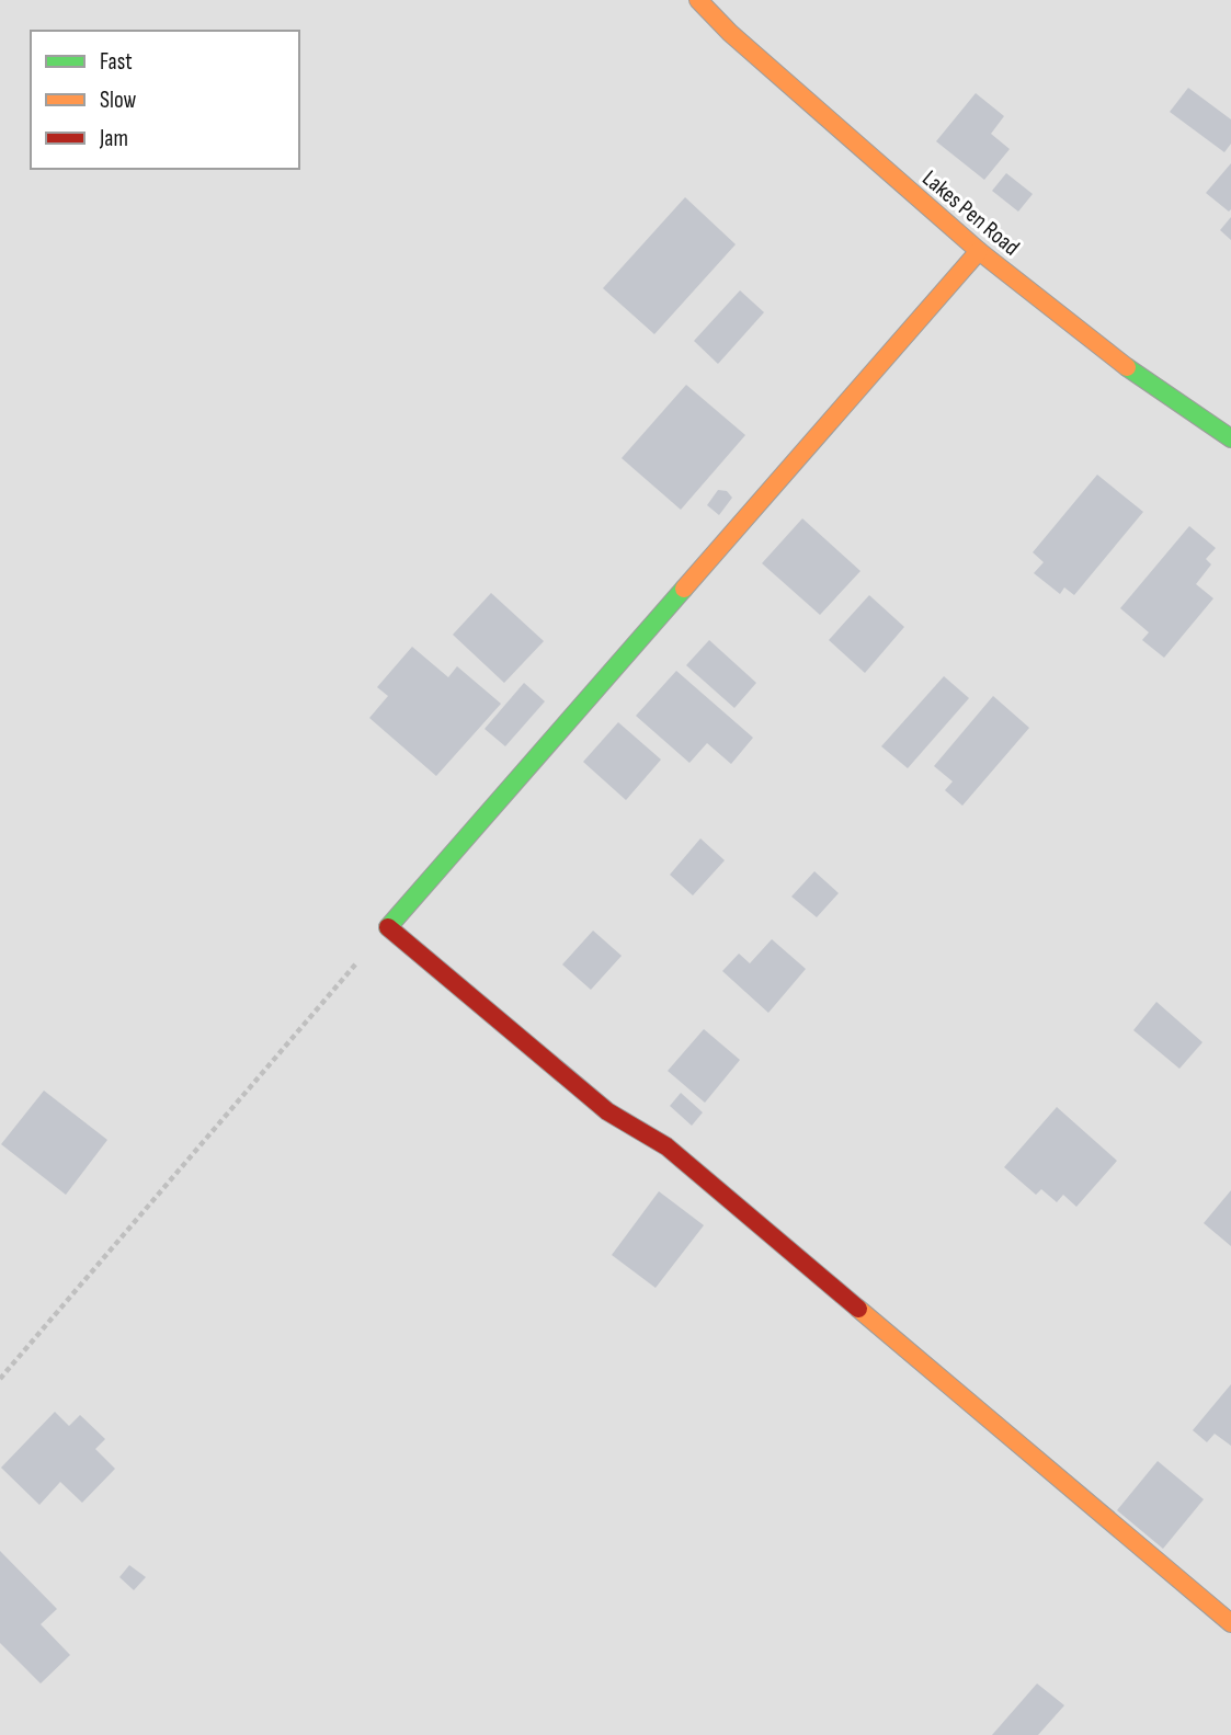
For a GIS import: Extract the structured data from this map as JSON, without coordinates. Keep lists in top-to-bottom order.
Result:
{
  "streets": {
    "street": ["Lakes Pen Road"]
  },
  "legend": ["Fast", "Slow", "Jam"]
}
